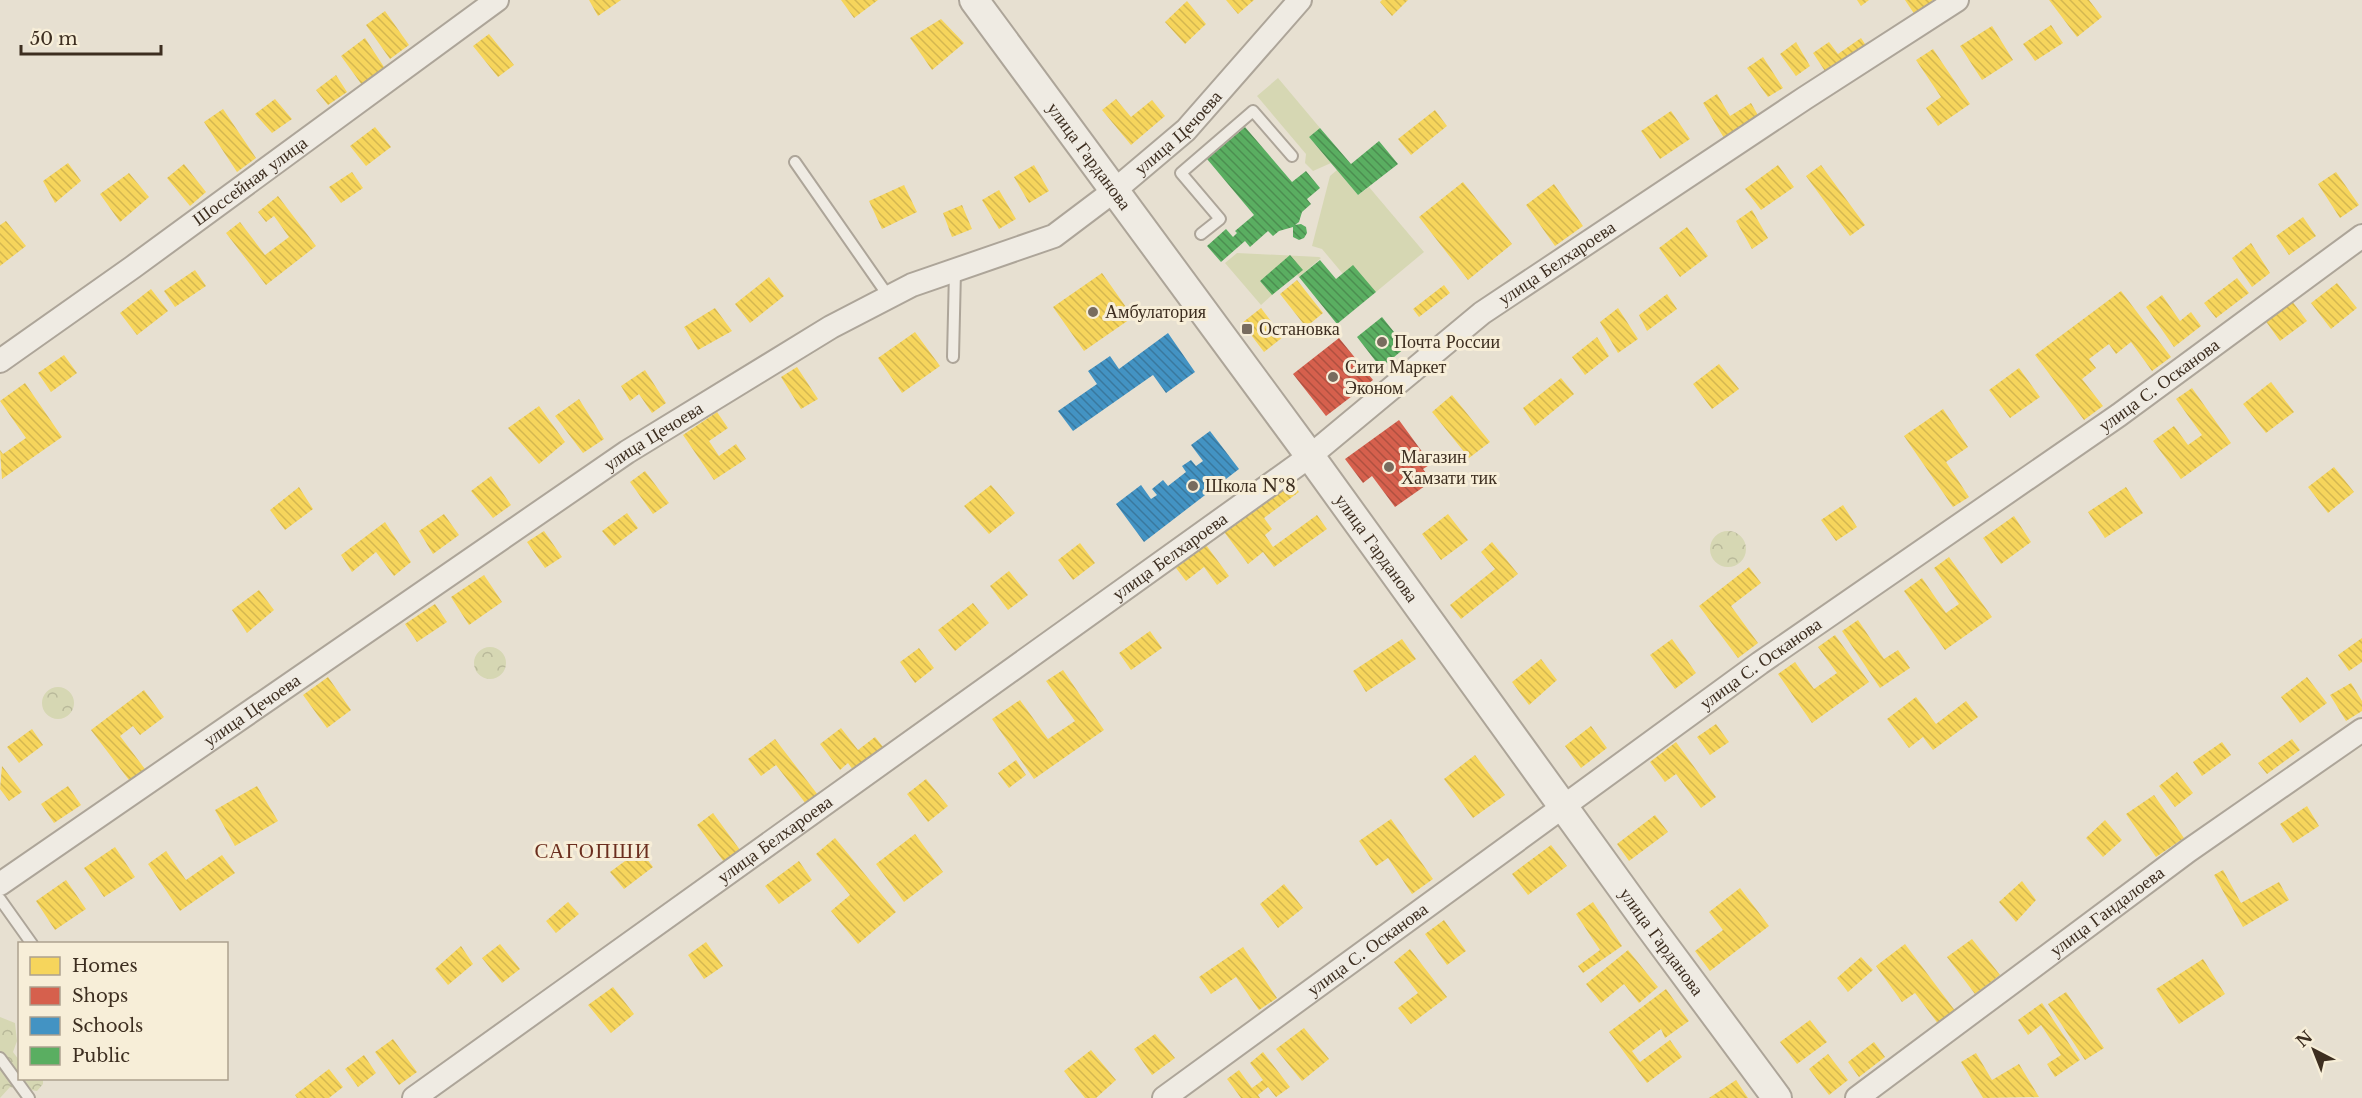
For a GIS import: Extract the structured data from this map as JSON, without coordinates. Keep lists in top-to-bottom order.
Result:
{
  "streets": {
    "street": [
      "улица Цечоева",
      "улица Гарданова",
      "Шоссейная улица",
      "улица Белхароева",
      "улица С. Осканова",
      "улица Гандалоева"
    ]
  },
  "crossings": [
    ["улица Цечоева", "улица Гарданова"],
    ["улица Гарданова", "улица Белхароева"],
    ["улица Гарданова", "улица С. Осканова"]
  ],
  "districts": ["САГОПШИ"],
  "places": {
    "other": [
      "Амбулатория",
      "Почта России",
      "Сити Маркет Эконом",
      "Магазин Хамзати тик",
      "Школа №8"
    ],
    "transit": ["Остановка"]
  },
  "legend": [
    "Homes",
    "Shops",
    "Schools",
    "Public"
  ],
  "scale_bar": "50 m",
  "north": "top left"
}
